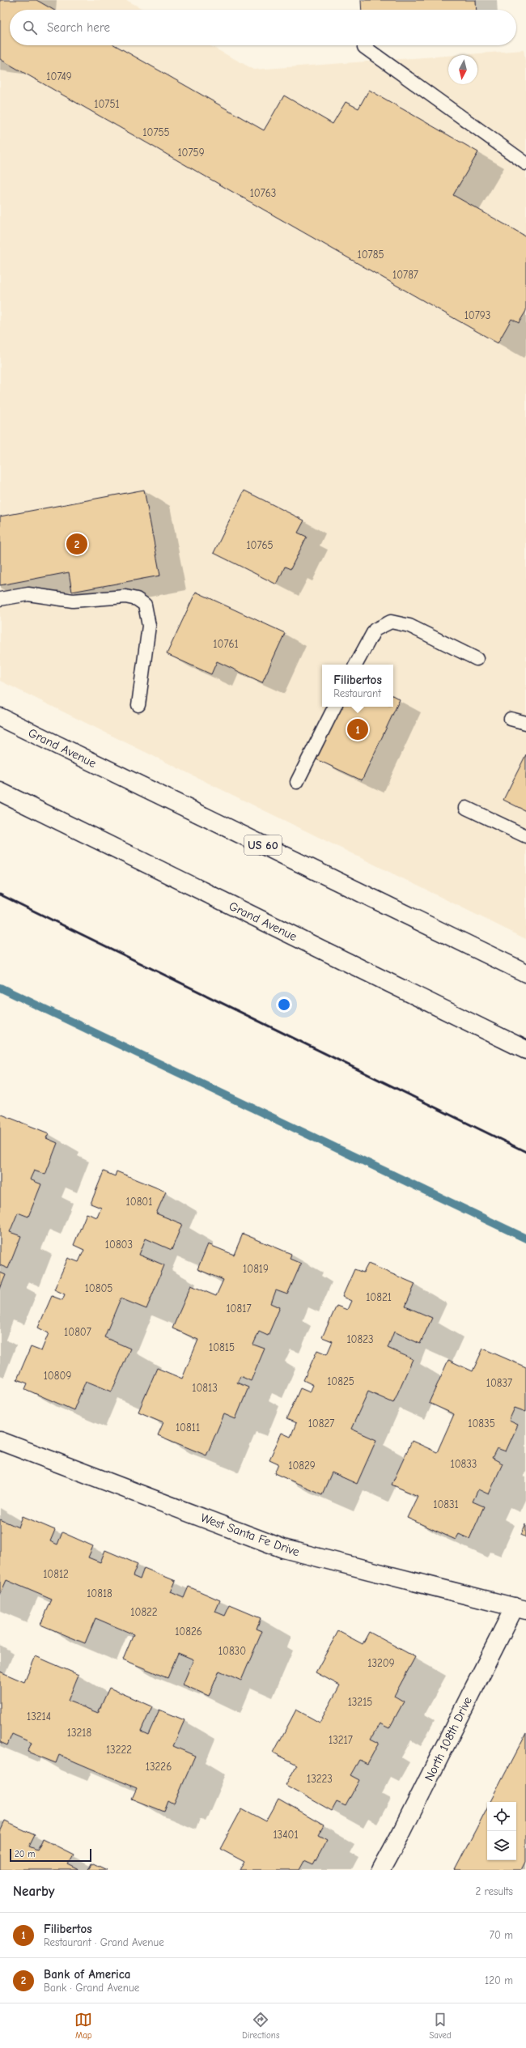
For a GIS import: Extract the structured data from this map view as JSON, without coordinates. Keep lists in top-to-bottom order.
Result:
{
  "streets": {
    "main road": [
      "Grand Avenue",
      "US 60",
      "West Santa Fe Drive",
      "North 108th Drive"
    ]
  },
  "crossings": [
    ["West Santa Fe Drive", "North 108th Drive"]
  ],
  "house_numbers": [
    "10749",
    "10751",
    "10755",
    "10759",
    "10763",
    "10785",
    "10787",
    "10793",
    "10765",
    "10761",
    "10801",
    "10803",
    "10819",
    "10805",
    "10821",
    "10817",
    "10807",
    "10823",
    "10815",
    "10809",
    "10825",
    "10837",
    "10813",
    "10827",
    "10835",
    "10811",
    "10833",
    "10829",
    "10831",
    "10812",
    "10818",
    "10822",
    "10826",
    "10830",
    "13209",
    "13215",
    "13214",
    "13218",
    "13217",
    "13222",
    "13226",
    "13223",
    "13401"
  ],
  "scale_bar": "20 m",
  "north": "bottom",
  "page": {
    "search": "Search here",
    "pins": ["2", "1"],
    "popup": ["Filibertos", "Restaurant"],
    "scale": "20 m",
    "heading": ["Nearby", "2 results"],
    "list": [
      {
        "mark": "1",
        "name": "Filibertos",
        "note": "Restaurant · Grand Avenue",
        "value": "70 m"
      },
      {
        "mark": "2",
        "name": "Bank of America",
        "note": "Bank · Grand Avenue",
        "value": "120 m"
      }
    ],
    "nav": ["Map", "Directions", "Saved"]
  }
}
